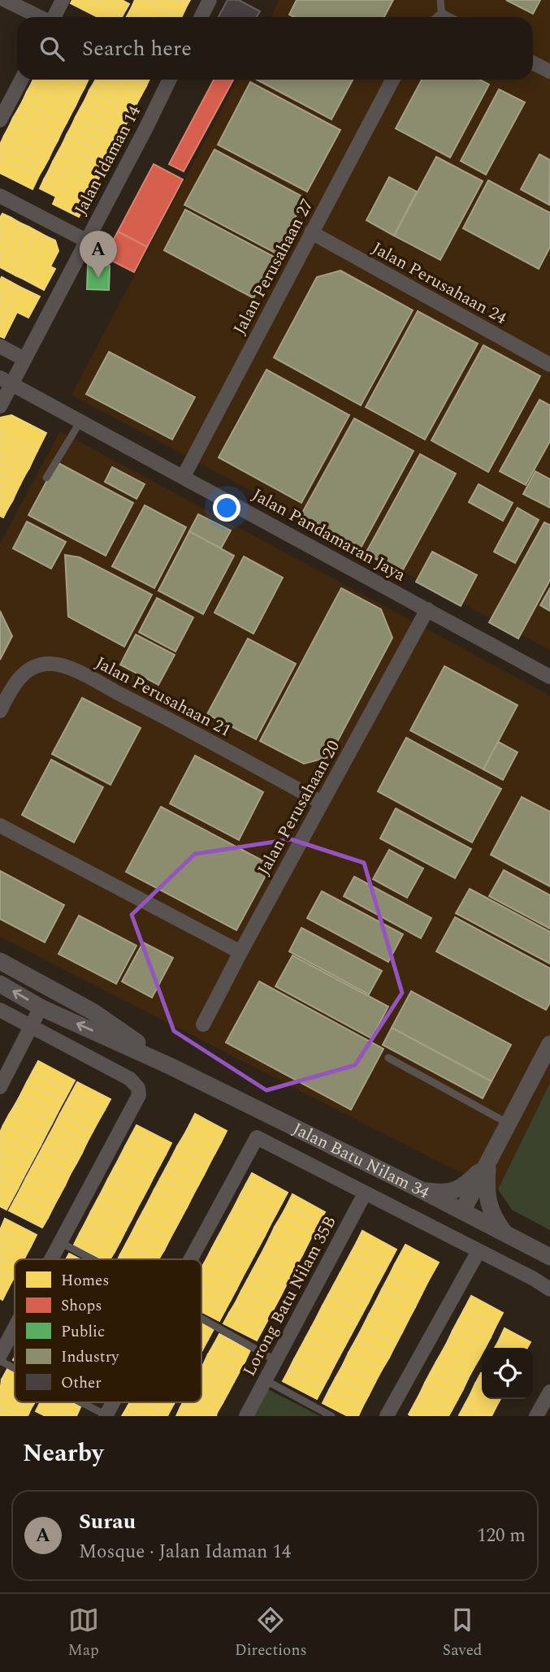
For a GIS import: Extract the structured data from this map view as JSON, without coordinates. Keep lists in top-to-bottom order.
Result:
{
  "streets": {
    "street": [
      "Jalan Idaman 14",
      "Jalan Perusahaan 27",
      "Jalan Perusahaan 24",
      "Jalan Pandamaran Jaya",
      "Jalan Perusahaan 21",
      "Jalan Perusahaan 20",
      "Jalan Batu Nilam 34",
      "Lorong Batu Nilam 35B"
    ]
  },
  "crossings": [
    ["Jalan Idaman 14", "Jalan Pandamaran Jaya"],
    ["Jalan Perusahaan 27", "Jalan Perusahaan 24"],
    ["Jalan Perusahaan 27", "Jalan Pandamaran Jaya"],
    ["Jalan Pandamaran Jaya", "Jalan Perusahaan 20"],
    ["Jalan Perusahaan 21", "Jalan Perusahaan 20"]
  ],
  "legend": [
    "Homes",
    "Shops",
    "Public",
    "Industry",
    "Other"
  ],
  "page": {
    "search": "Search here",
    "pins": "A",
    "heading": "Nearby",
    "list": [
      {
        "mark": "A",
        "name": "Surau",
        "note": "Mosque · Jalan Idaman 14",
        "value": "120 m"
      }
    ],
    "nav": ["Map", "Directions", "Saved"]
  }
}
